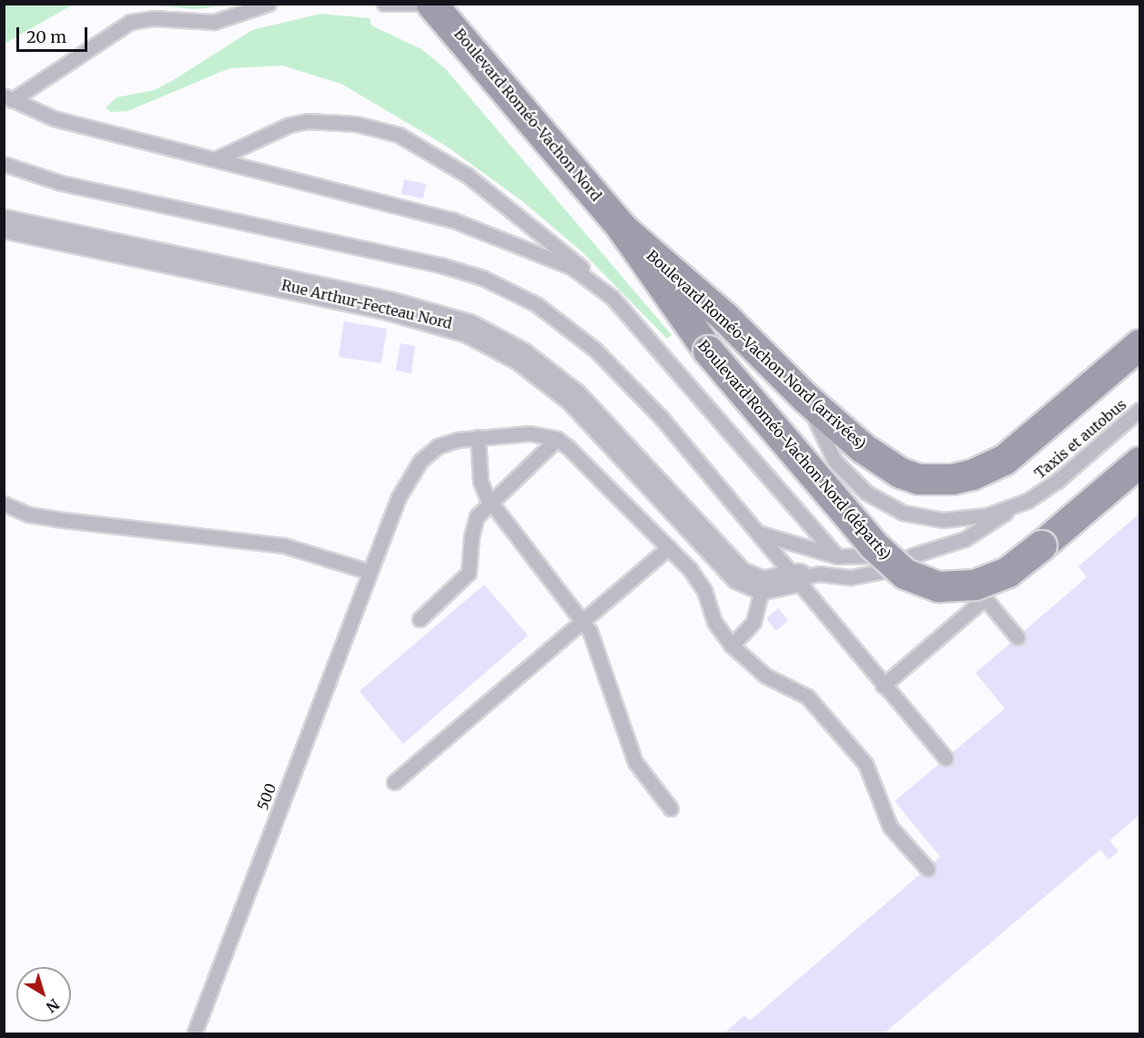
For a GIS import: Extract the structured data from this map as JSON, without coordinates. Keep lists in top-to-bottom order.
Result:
{
  "streets": {
    "street": [
      "Boulevard Roméo-Vachon Nord",
      "Rue Arthur-Fecteau Nord",
      "Boulevard Roméo-Vachon Nord (arrivées)",
      "Boulevard Roméo-Vachon Nord (départs)"
    ],
    "lane": ["Taxis et autobus", "500"]
  },
  "crossings": [
    ["Boulevard Roméo-Vachon Nord", "Boulevard Roméo-Vachon Nord (arrivées)"],
    ["Boulevard Roméo-Vachon Nord", "Boulevard Roméo-Vachon Nord (départs)"],
    ["Boulevard Roméo-Vachon Nord (arrivées)", "Taxis et autobus"],
    ["Boulevard Roméo-Vachon Nord (arrivées)", "Boulevard Roméo-Vachon Nord (départs)"]
  ],
  "scale_bar": "20 m",
  "north": "bottom right"
}
